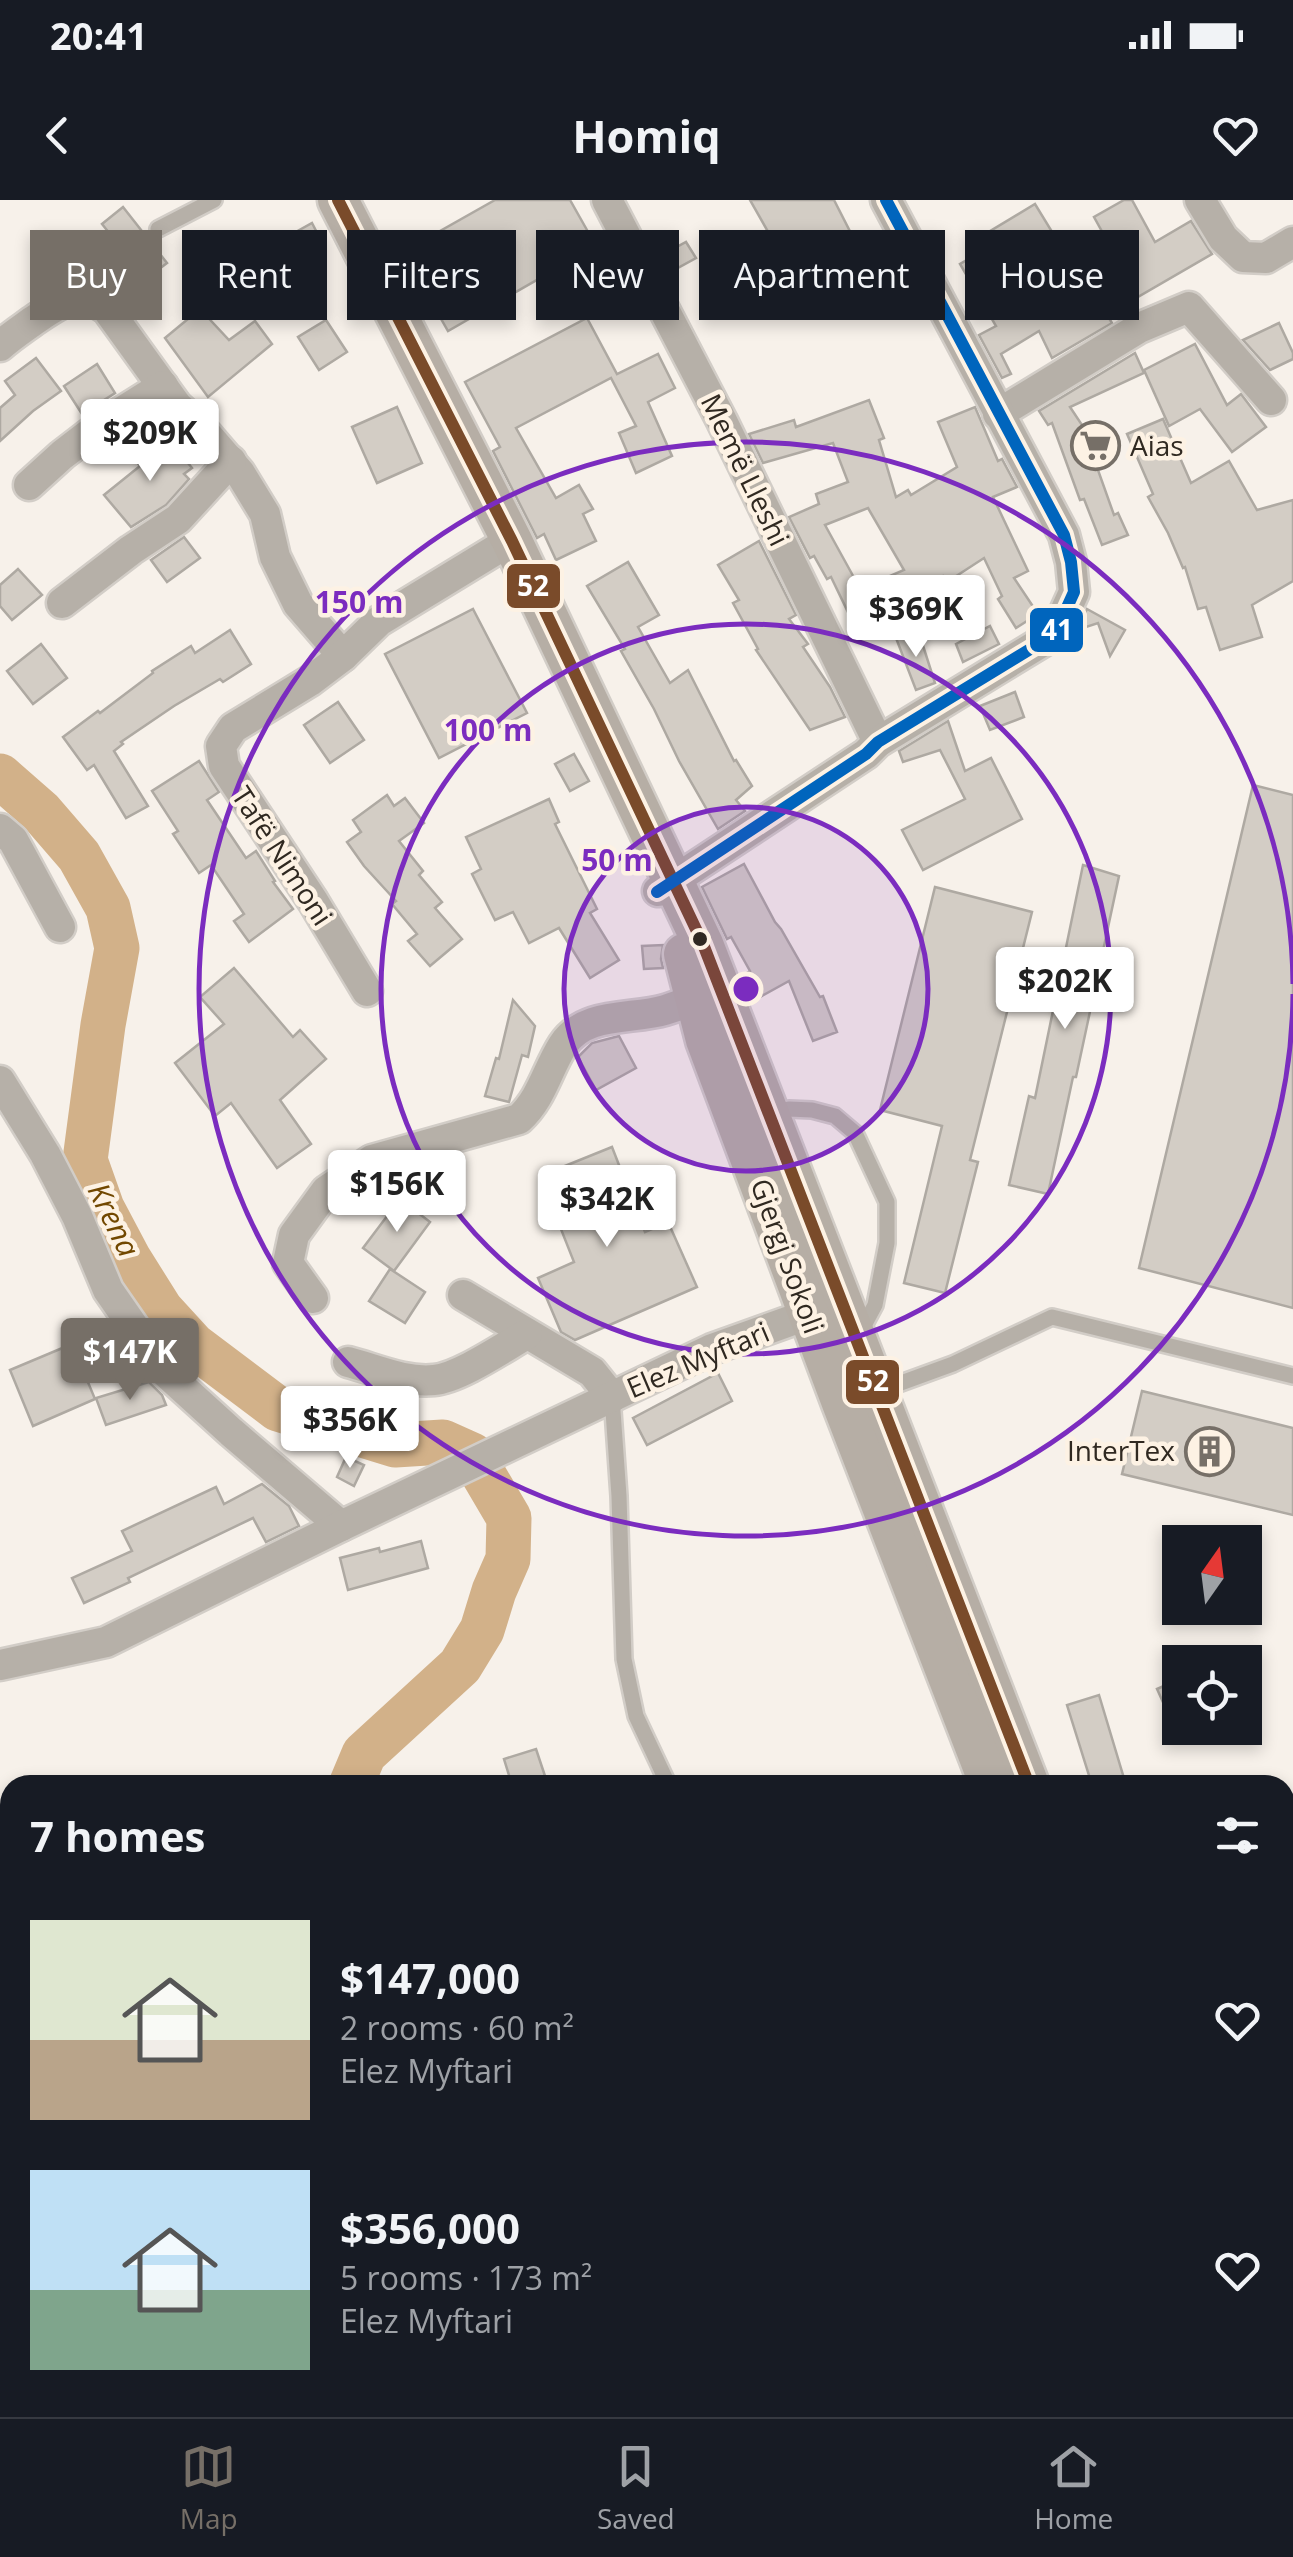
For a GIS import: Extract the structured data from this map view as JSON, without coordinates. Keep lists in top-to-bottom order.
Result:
{
  "streets": {
    "main road": ["Gjergj Sokoli"],
    "street": ["Memë Lleshi", "Tafë Nimoni", "Elez Myftari"]
  },
  "crossings": [
    ["Gjergj Sokoli", "Elez Myftari"]
  ],
  "water": ["Krena"],
  "places": {
    "supermarket": ["Aias"],
    "building": ["InterTex"]
  },
  "lines": ["transit line 52", "transit line 41"],
  "north": "top",
  "page": {
    "status": "20:41",
    "header": "Homiq",
    "chip": [
      "Buy",
      "Rent",
      "Filters",
      "New",
      "Apartment",
      "House"
    ],
    "price": [
      "$209K",
      "$369K",
      "$202K",
      "$156K",
      "$342K",
      "$147K",
      "$356K"
    ],
    "heading": "7 homes",
    "list": [
      {
        "name": "$147,000",
        "note": "2 rooms · 60 m² · Elez Myftari"
      },
      {
        "name": "$356,000",
        "note": "5 rooms · 173 m² · Elez Myftari"
      }
    ],
    "tabs": ["Map", "Saved", "Home"]
  },
  "rings": ["150 m", "100 m", "50 m"]
}
